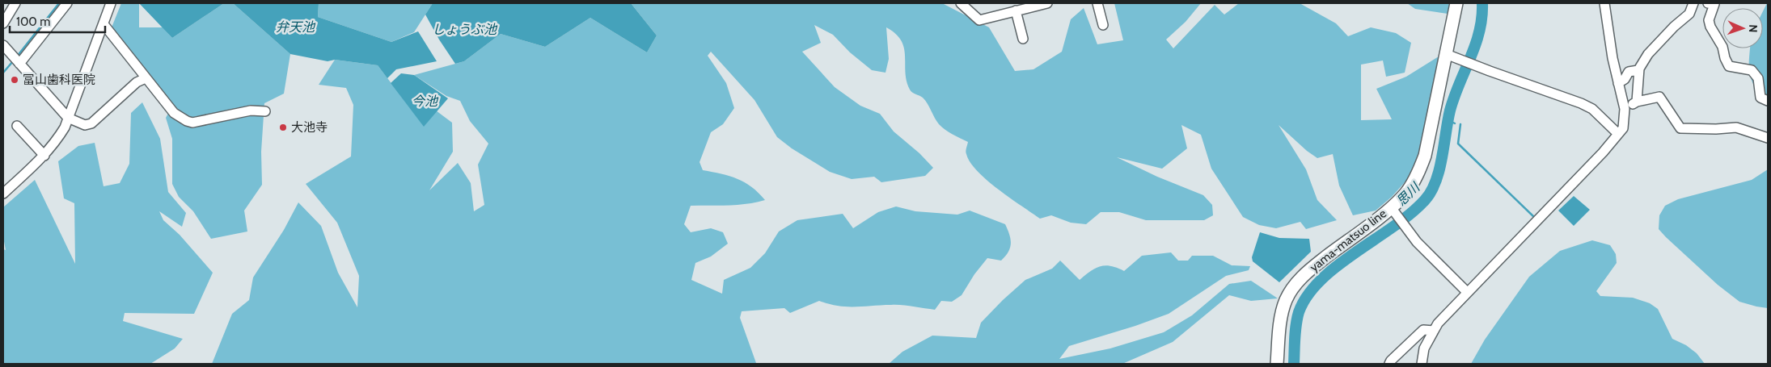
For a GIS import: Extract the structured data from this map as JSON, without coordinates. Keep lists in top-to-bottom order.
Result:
{
  "streets": {
    "main road": ["yama-matsuo line"]
  },
  "water": [
    "弁天池",
    "しょうぶ池",
    "今池",
    "思川"
  ],
  "places": ["冨山歯科医院", "大池寺"],
  "scale_bar": "100 m",
  "north": "right"
}
